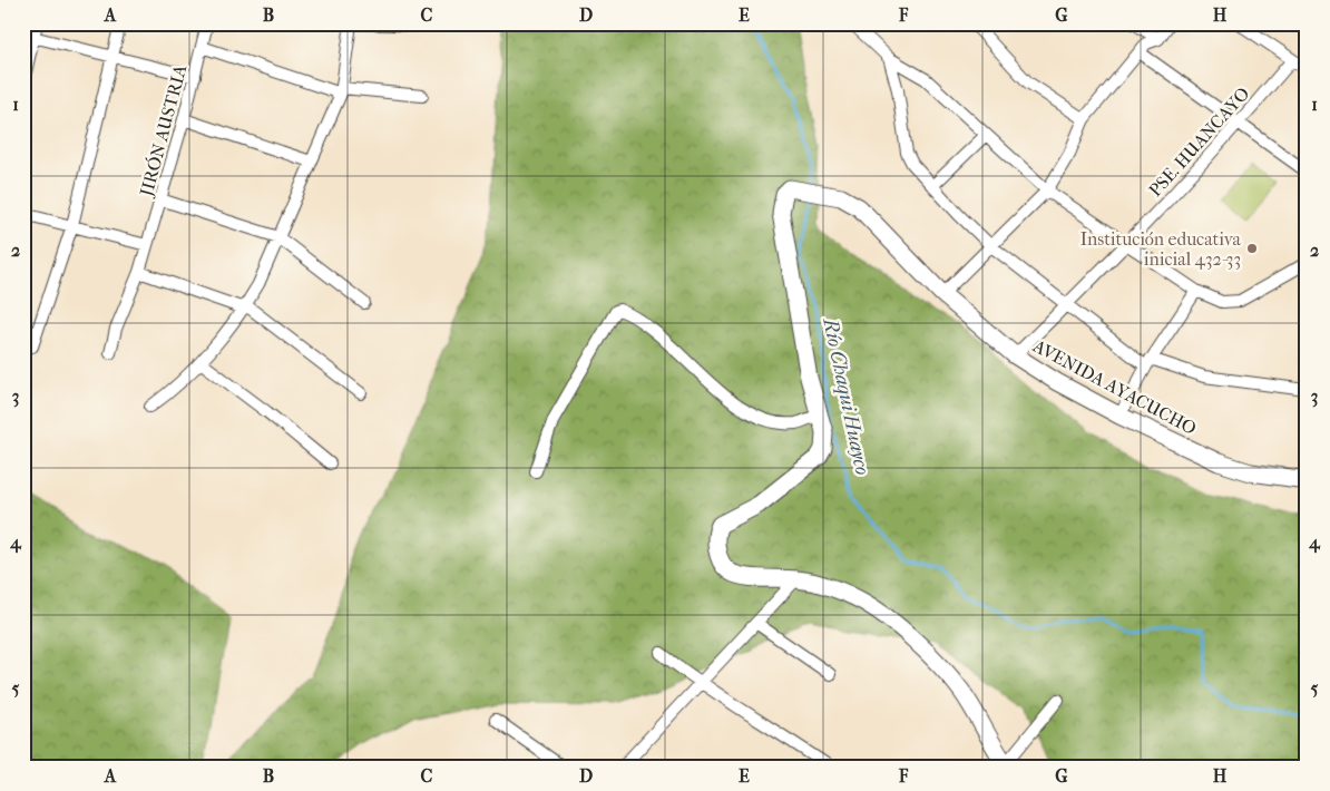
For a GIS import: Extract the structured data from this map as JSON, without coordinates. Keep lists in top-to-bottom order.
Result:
{
  "streets": {
    "street": ["JIRÓN AUSTRIA", "PSE. HUANCAYO", "AVENIDA AYACUCHO"]
  },
  "crossings": [
    ["PSE. HUANCAYO", "AVENIDA AYACUCHO"]
  ],
  "water": ["Río Chaqui Huayco"],
  "places": ["Institución educativa inicial 432-33"],
  "grid": {
    "columns": [
      "A",
      "B",
      "C",
      "D",
      "E",
      "F",
      "G",
      "H"
    ],
    "rows": [
      "1",
      "2",
      "3",
      "4",
      "5"
    ]
  }
}
